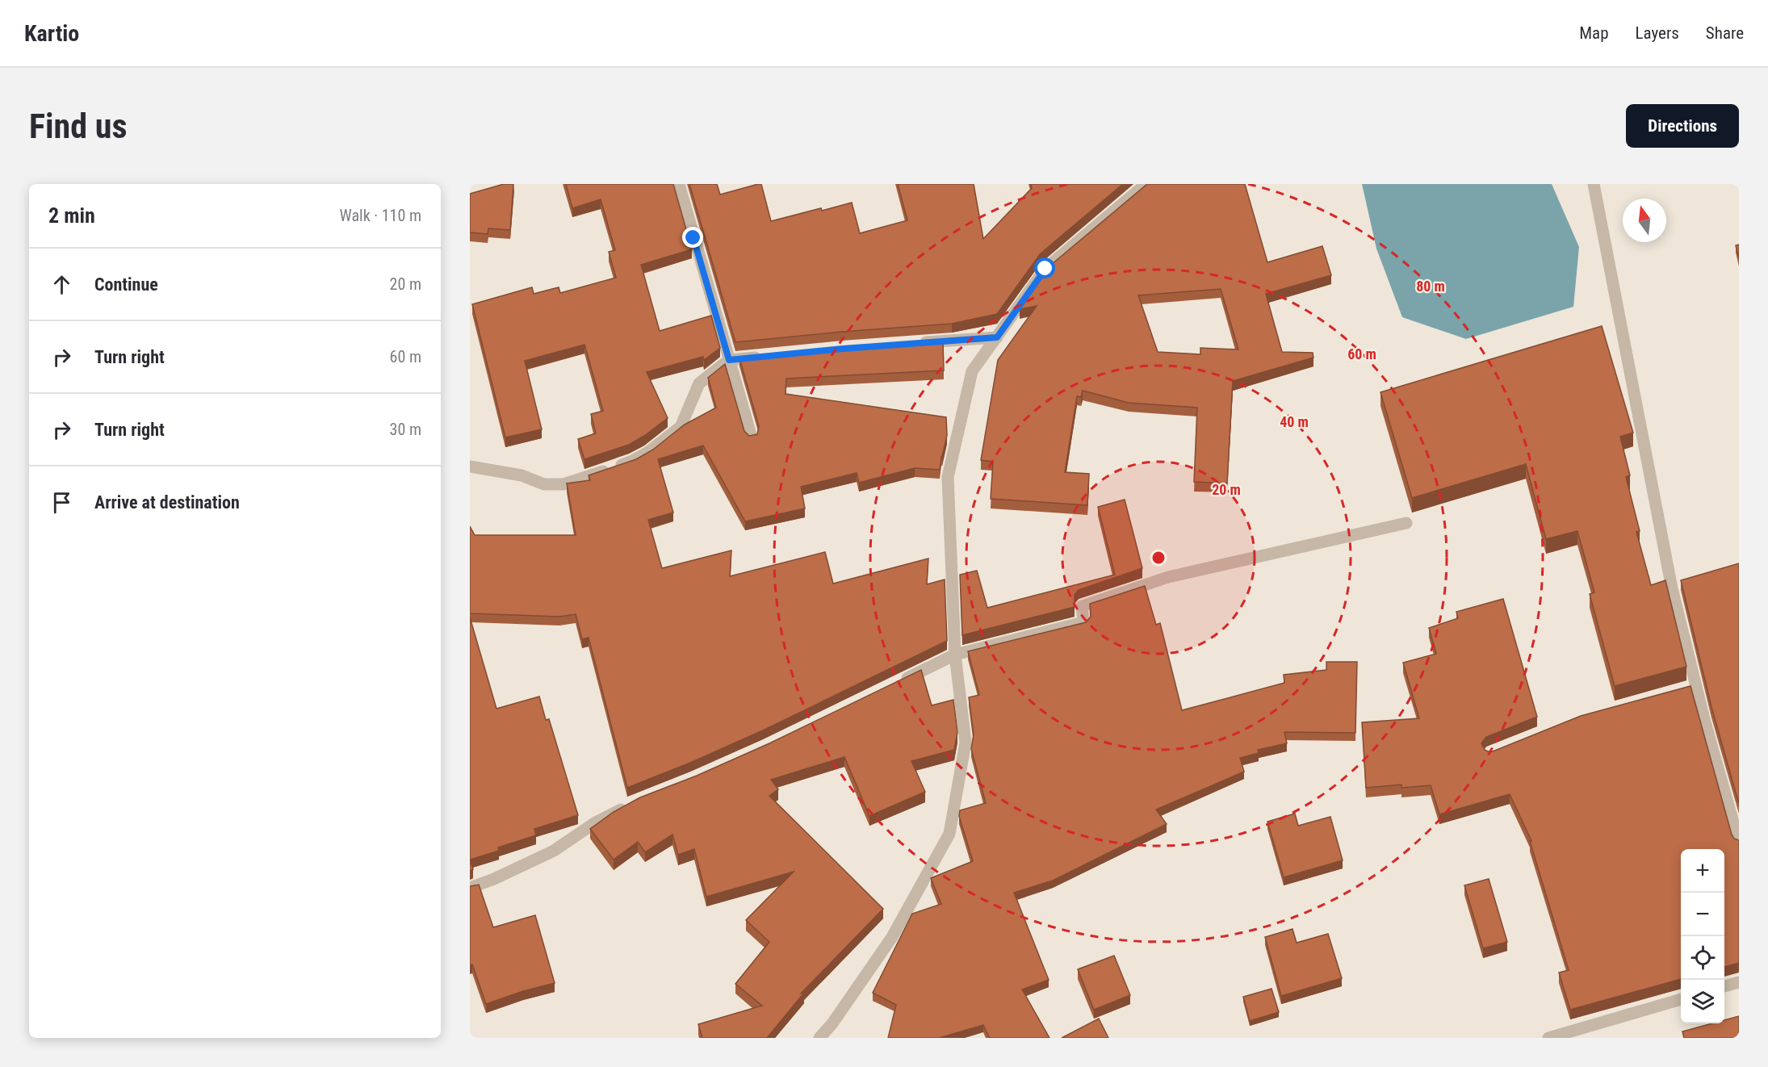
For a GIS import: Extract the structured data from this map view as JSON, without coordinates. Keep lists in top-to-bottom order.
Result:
{
  "north": "top",
  "page": {
    "header": "Kartio",
    "nav": ["Map", "Layers", "Share"],
    "buttons": "Directions",
    "title": "Find us",
    "heading": ["2 min", "Walk · 110 m"],
    "list": [
      ["Continue", "20 m"],
      ["Turn right", "60 m"],
      ["Turn right", "30 m"],
      "Arrive at destination"
    ],
    "map_buttons": ["+", "−"]
  },
  "rings": [
    "80 m",
    "60 m",
    "40 m",
    "20 m"
  ]
}
